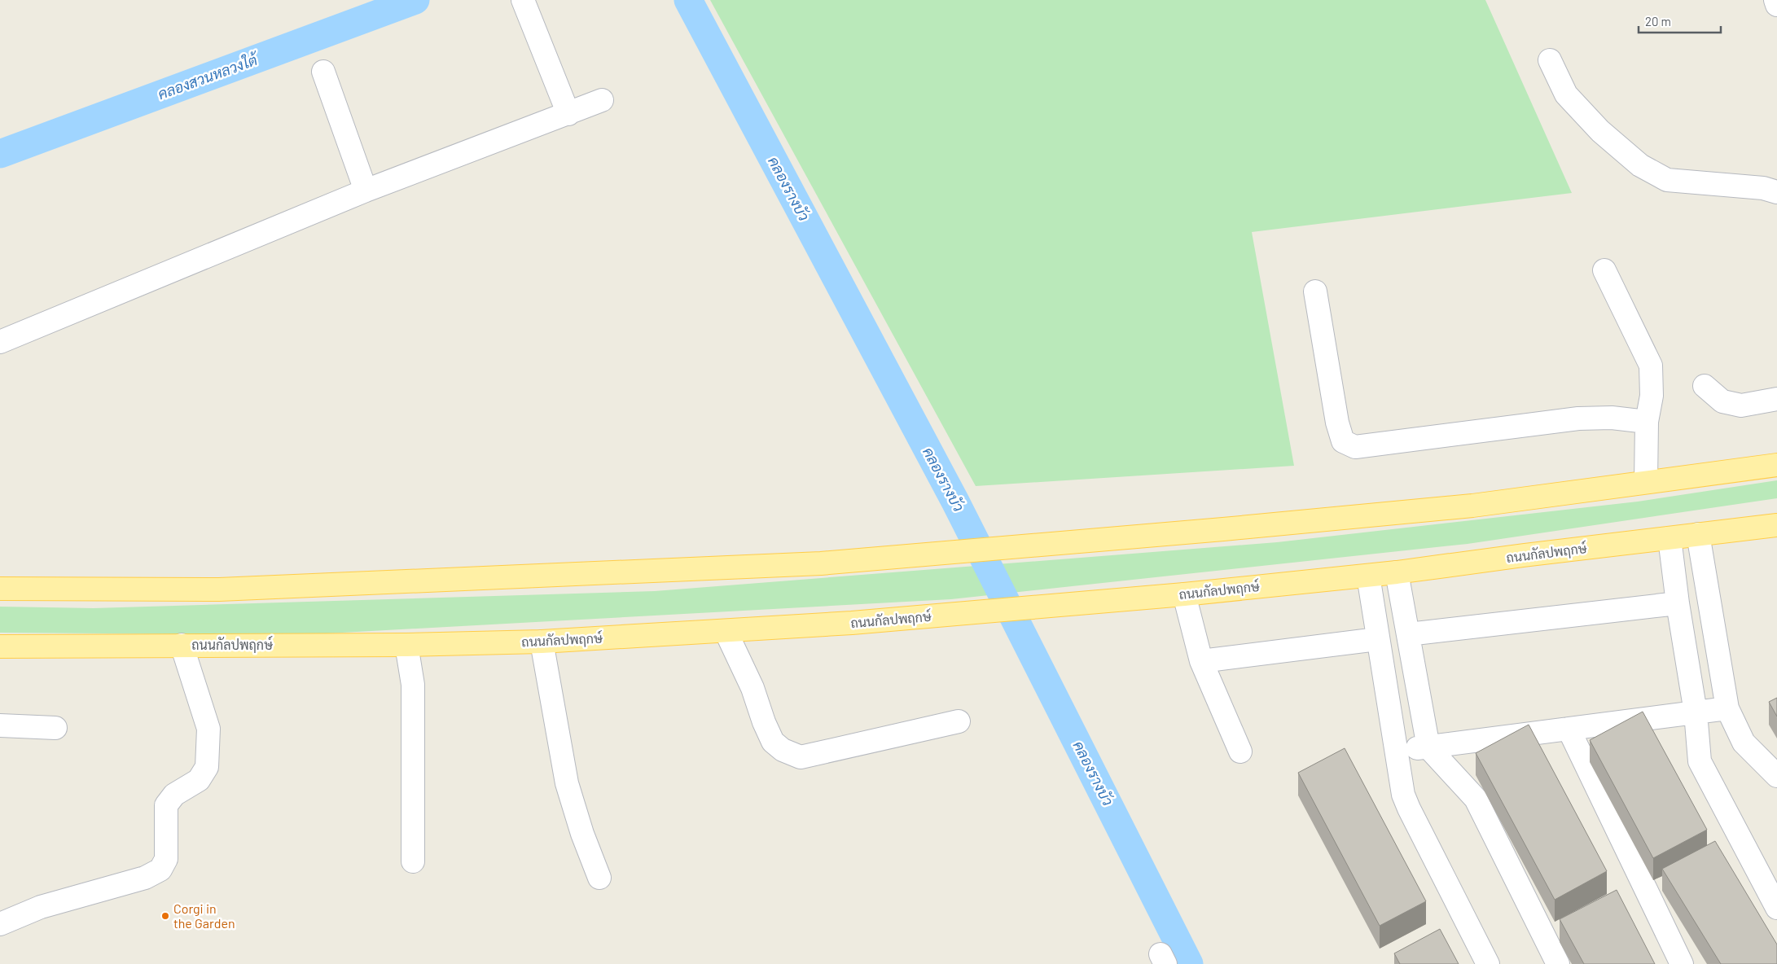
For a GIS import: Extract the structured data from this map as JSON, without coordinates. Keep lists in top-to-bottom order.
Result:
{
  "streets": {
    "main road": ["ถนนกัลปพฤกษ์"]
  },
  "water": ["คลองสวนหลวงใต้", "คลองรางบัว"],
  "places": ["Corgi in the Garden"],
  "scale_bar": "20 m"
}
